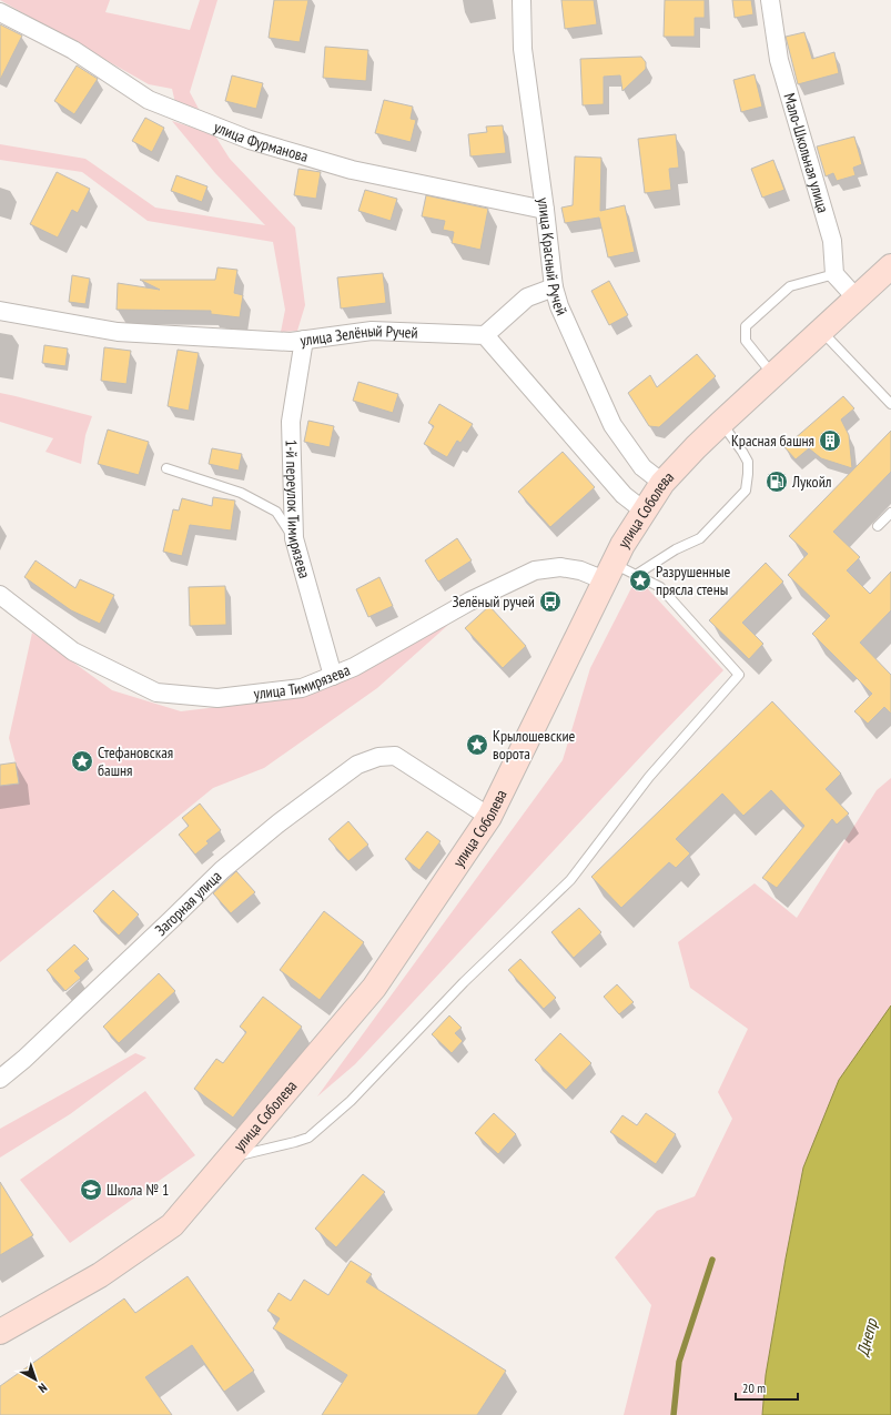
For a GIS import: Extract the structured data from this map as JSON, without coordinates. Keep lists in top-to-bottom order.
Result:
{
  "streets": {
    "main road": ["улица Соболева"],
    "street": [
      "улица Фурманова",
      "Мало-Школьная улица",
      "улица Красный Ручей",
      "улица Зелёный Ручей",
      "1-й переулок Тимирязева",
      "улица Тимирязева",
      "Загорная улица"
    ]
  },
  "crossings": [
    ["улица Фурманова", "улица Красный Ручей"],
    ["улица Красный Ручей", "улица Соболева"],
    ["улица Зелёный Ручей", "1-й переулок Тимирязева"],
    ["1-й переулок Тимирязева", "улица Тимирязева"],
    ["улица Соболева", "улица Тимирязева"],
    ["улица Соболева", "Загорная улица"]
  ],
  "water": ["Днепр"],
  "places": {
    "building": ["Красная башня"],
    "fuel station": ["Лукойл"],
    "place": ["Разрушенные прясла стены", "Крылошевские ворота", "Стефановская башня"],
    "bus stop": ["Зелёный ручей"],
    "school or university": ["Школа № 1"]
  },
  "scale_bar": "20 m",
  "north": "bottom right"
}
